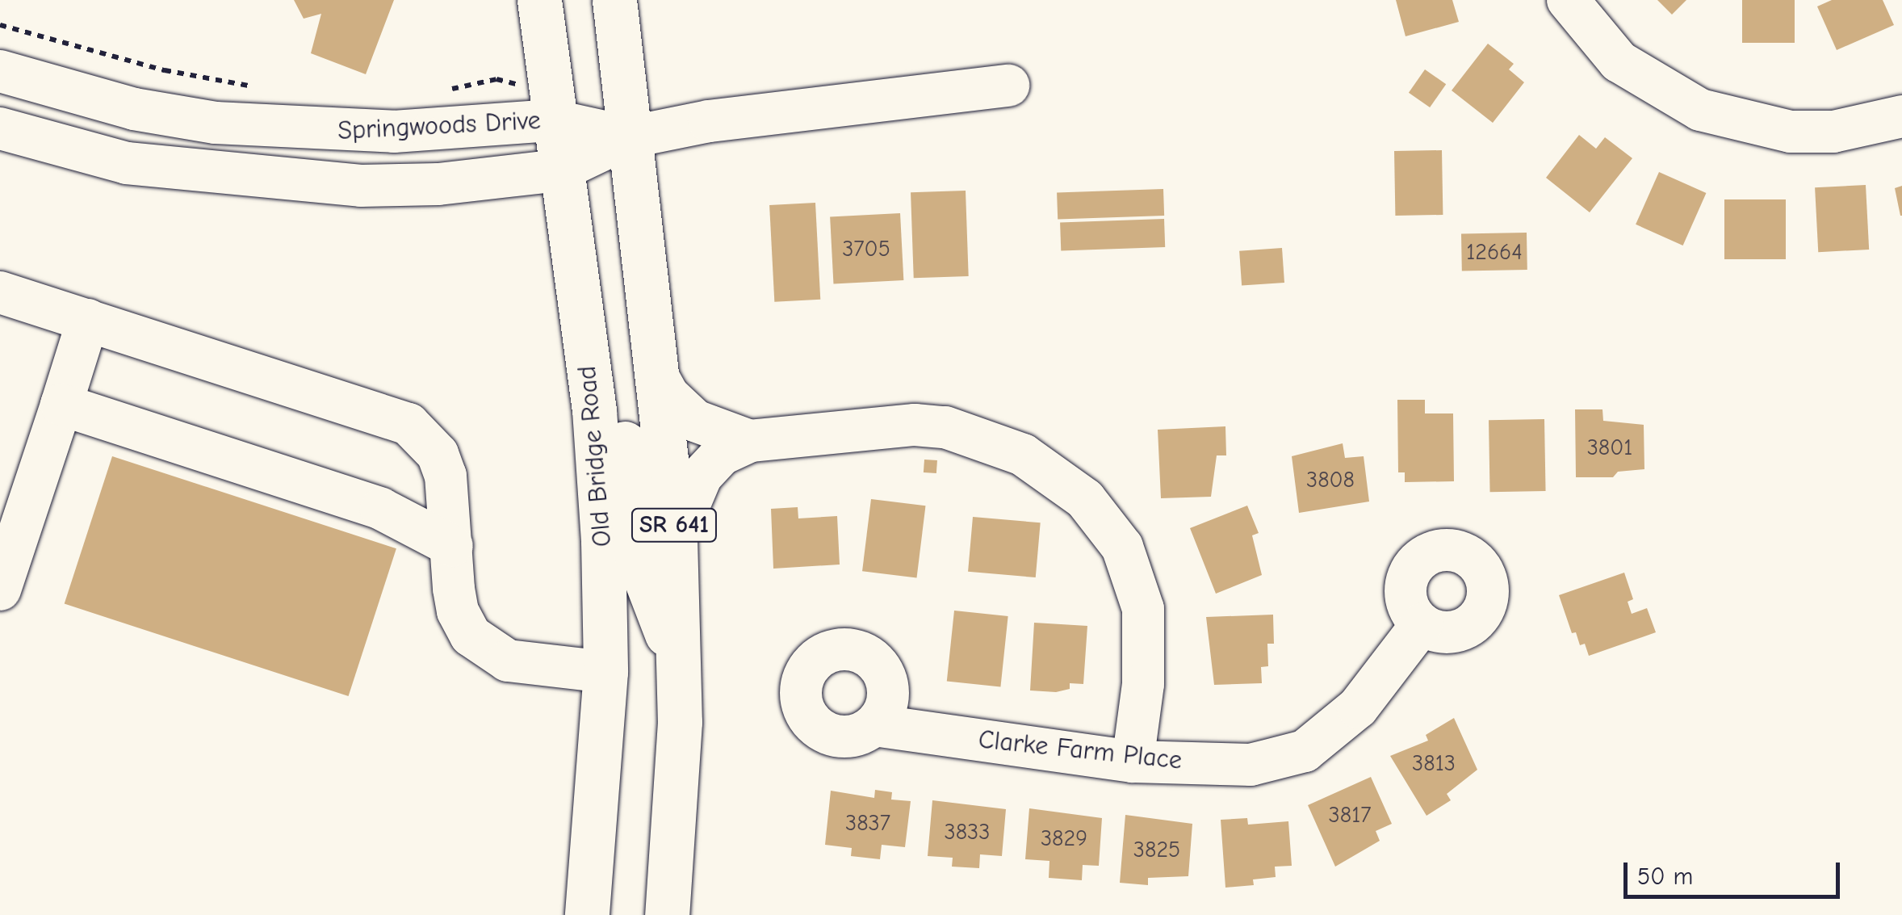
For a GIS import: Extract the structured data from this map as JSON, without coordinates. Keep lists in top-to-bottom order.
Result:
{
  "streets": {
    "main road": ["Old Bridge Road", "SR 641"],
    "street": ["Springwoods Drive", "Clarke Farm Place"]
  },
  "crossings": [
    ["Springwoods Drive", "Old Bridge Road"],
    ["Springwoods Drive", "SR 641"]
  ],
  "house_numbers": [
    "3705",
    "12664",
    "3801",
    "3808",
    "3813",
    "3817",
    "3837",
    "3833",
    "3829",
    "3825"
  ],
  "scale_bar": "50 m"
}
